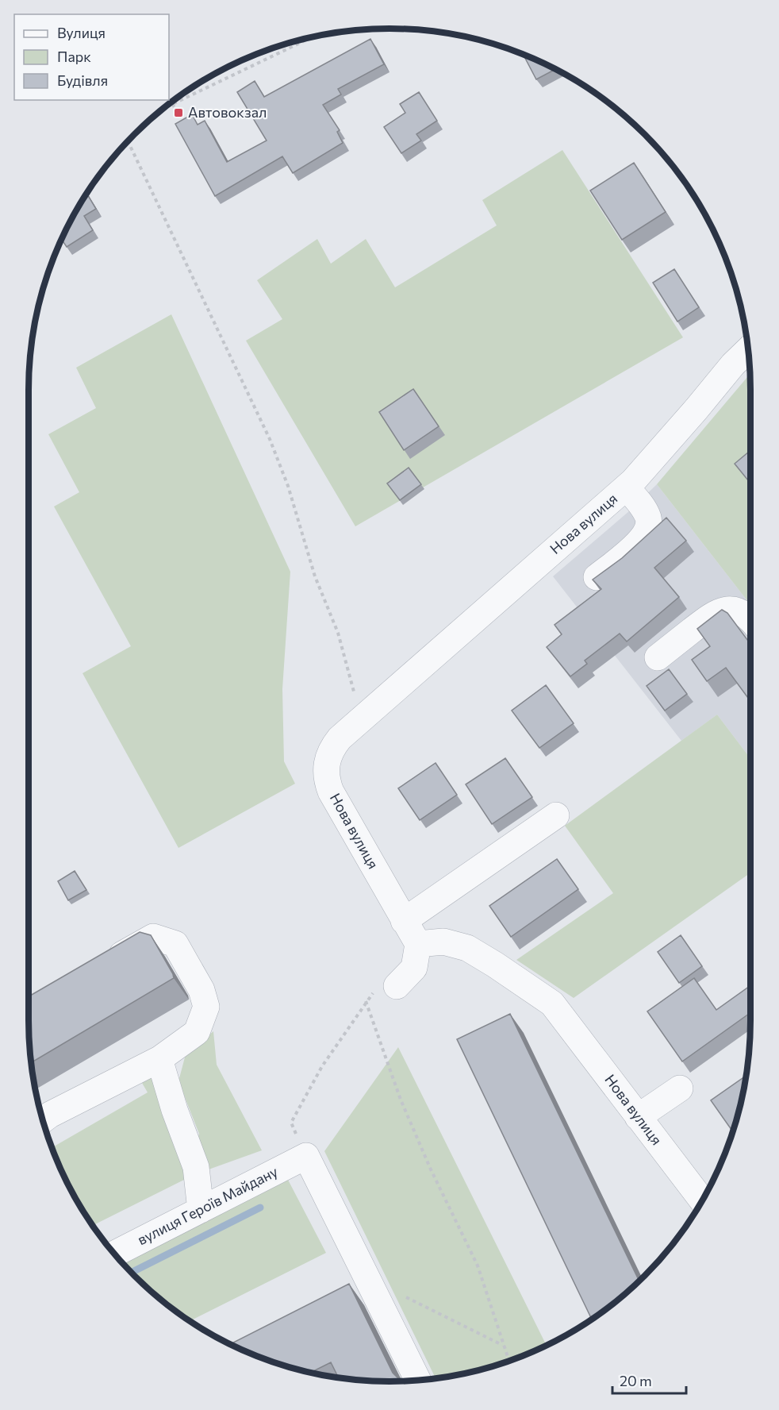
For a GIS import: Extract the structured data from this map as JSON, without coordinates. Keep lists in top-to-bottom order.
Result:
{
  "streets": {
    "street": ["Нова вулиця", "вулиця Героїв Майдану"]
  },
  "places": {
    "transit": ["Автовокзал"]
  },
  "legend": ["Вулиця", "Парк", "Будівля"],
  "scale_bar": "20 m"
}
